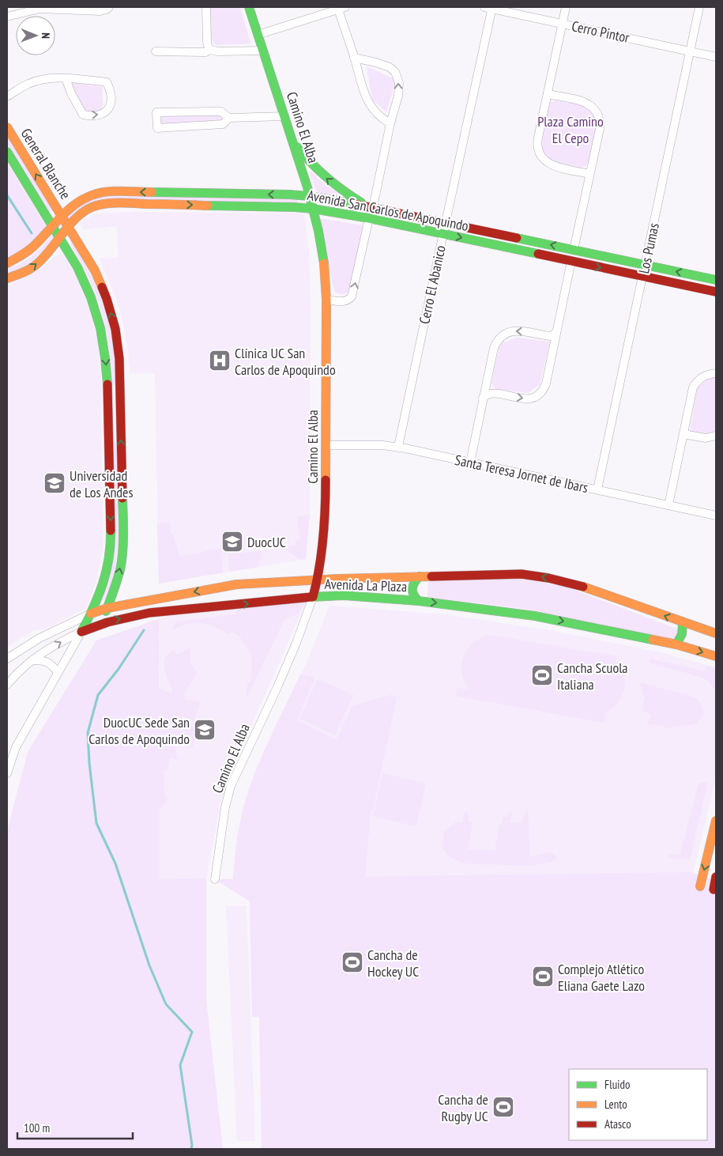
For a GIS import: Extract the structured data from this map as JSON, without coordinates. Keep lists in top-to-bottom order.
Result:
{
  "streets": {
    "main road": [
      "Camino El Alba",
      "General Blanche",
      "Avenida San Carlos de Apoquindo",
      "Avenida La Plaza"
    ],
    "street": [
      "Cerro Pintor",
      "Los Pumas",
      "Cerro El Abanico",
      "Santa Teresa Jornet de Ibars"
    ]
  },
  "crossings": [
    ["Cerro Pintor", "Los Pumas"],
    ["Cerro Pintor", "Cerro El Abanico"],
    ["Camino El Alba", "Avenida San Carlos de Apoquindo"],
    ["Camino El Alba", "Santa Teresa Jornet de Ibars"],
    ["Camino El Alba", "Avenida La Plaza"],
    ["General Blanche", "Avenida San Carlos de Apoquindo"],
    ["General Blanche", "Avenida La Plaza"],
    ["Avenida San Carlos de Apoquindo", "Los Pumas"],
    ["Avenida San Carlos de Apoquindo", "Cerro El Abanico"],
    ["Los Pumas", "Santa Teresa Jornet de Ibars"],
    ["Cerro El Abanico", "Santa Teresa Jornet de Ibars"]
  ],
  "parks": ["Plaza Camino El Cepo"],
  "places": {
    "hospital": ["Clínica UC San Carlos de Apoquindo"],
    "school or university": ["Universidad de Los Andes", "DuocUC", "DuocUC Sede San Carlos de Apoquindo"],
    "sports": [
      "Cancha Scuola Italiana",
      "Cancha de Hockey UC",
      "Complejo Atlético Eliana Gaete Lazo",
      "Cancha de Rugby UC"
    ]
  },
  "legend": ["Fluido", "Lento", "Atasco"],
  "scale_bar": "100 m",
  "north": "right"
}
